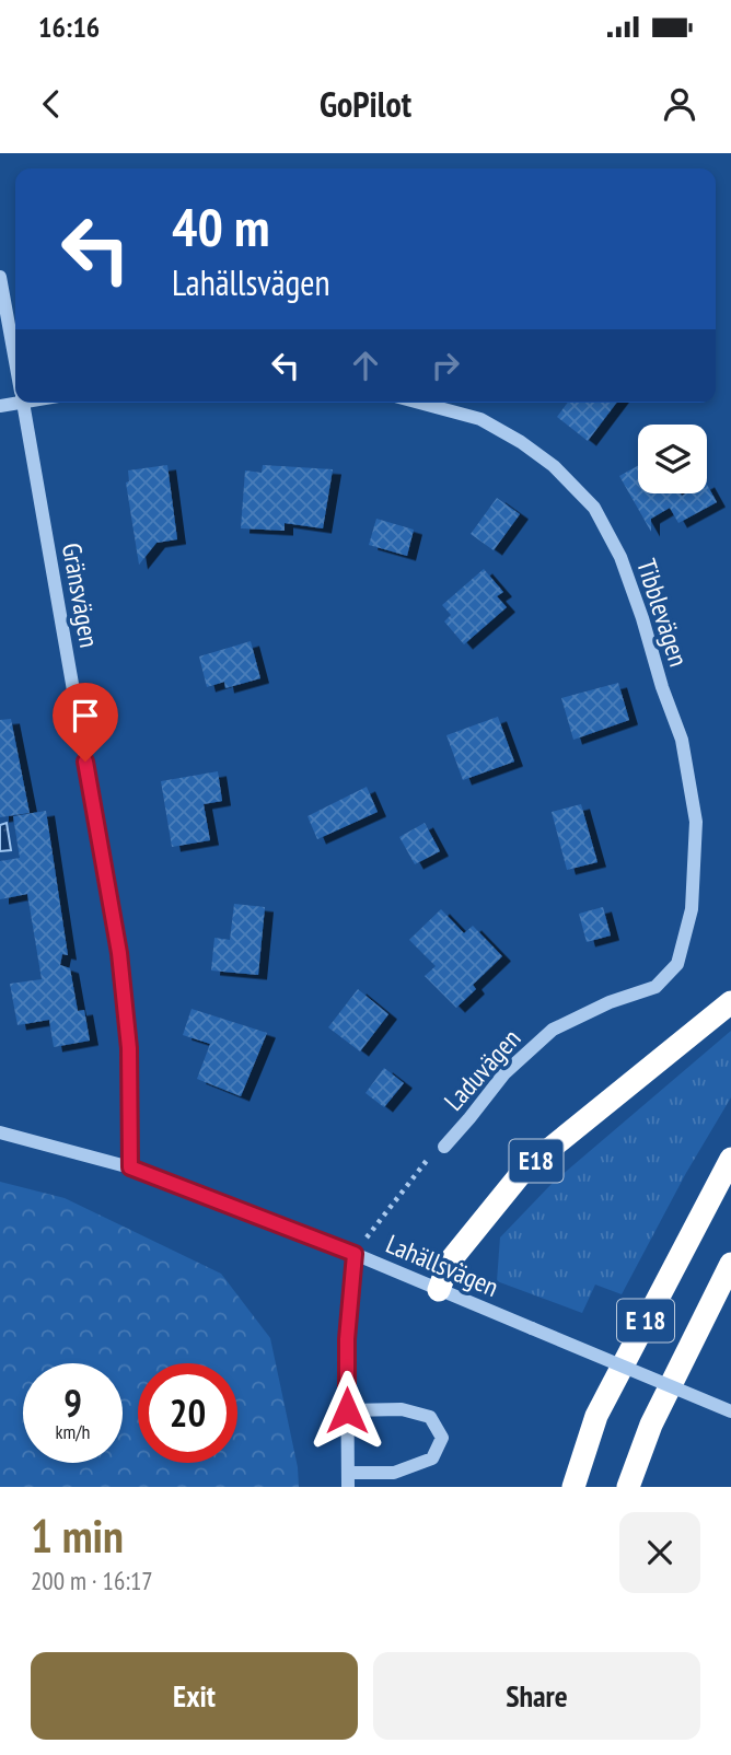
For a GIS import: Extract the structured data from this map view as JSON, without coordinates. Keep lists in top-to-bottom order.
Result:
{
  "streets": {
    "highway": ["E18", "E 18"],
    "street": [
      "Gränsvägen",
      "Tibblevägen",
      "Laduvägen",
      "Lahällsvägen"
    ]
  },
  "crossings": [
    ["Gränsvägen", "Lahällsvägen"],
    ["Tibblevägen", "Laduvägen"],
    ["E18", "Lahällsvägen"]
  ],
  "page": {
    "status": "16:16",
    "header": "GoPilot",
    "turn": ["40 m", "Lahällsvägen"],
    "speed": "9 km/h",
    "limit": "20",
    "heading": ["1 min", "200 m · 16:17"],
    "buttons": ["Exit", "Share"]
  }
}
